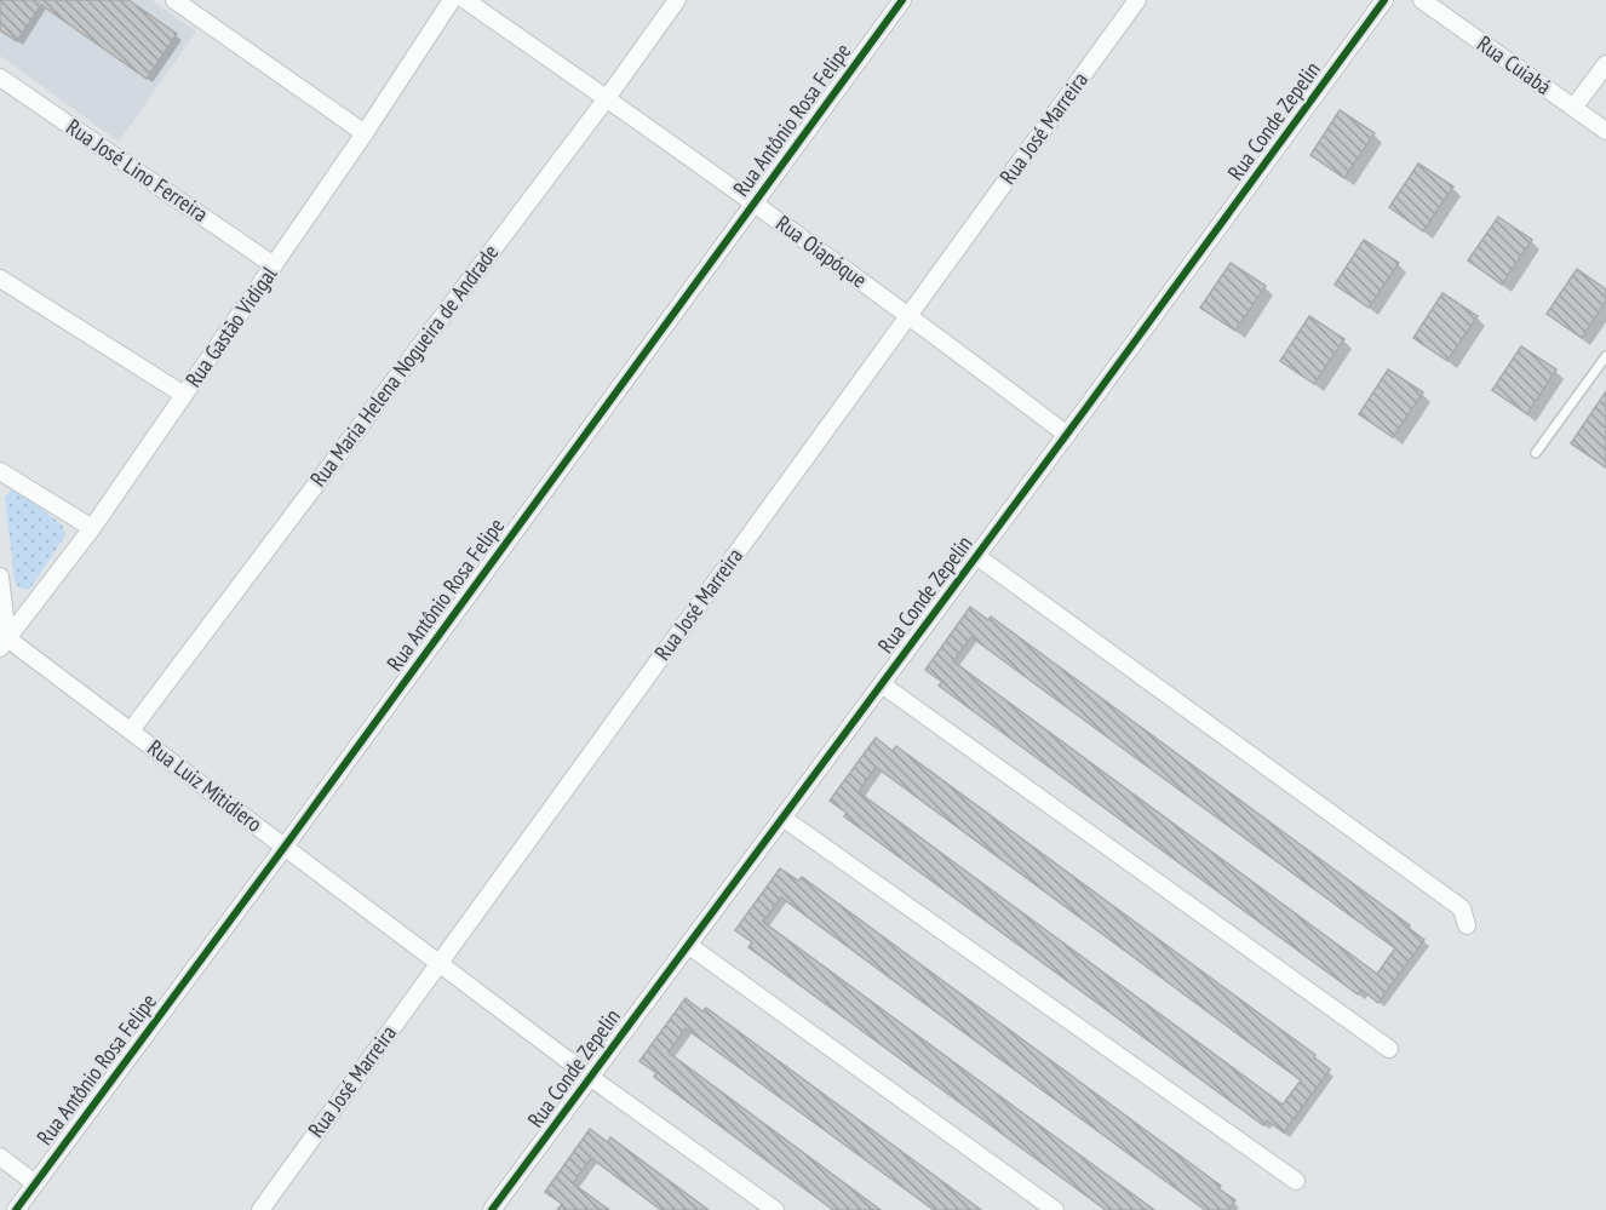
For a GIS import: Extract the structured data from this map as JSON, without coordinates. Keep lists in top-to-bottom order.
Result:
{
  "streets": {
    "street": [
      "Rua Cuiabá",
      "Rua Antônio Rosa Felipe",
      "Rua Conde Zepelin",
      "Rua José Marreira",
      "Rua José Lino Ferreira",
      "Rua Oiapóque",
      "Rua Gastão Vidigal",
      "Rua Maria Helena Nogueira de Andrade",
      "Rua Luiz Mitidiero"
    ]
  },
  "crossings": [
    ["Rua Antônio Rosa Felipe", "Rua Oiapóque"],
    ["Rua Antônio Rosa Felipe", "Rua Luiz Mitidiero"],
    ["Rua Conde Zepelin", "Rua Oiapóque"],
    ["Rua Conde Zepelin", "Rua Luiz Mitidiero"],
    ["Rua José Marreira", "Rua Oiapóque"],
    ["Rua José Marreira", "Rua Luiz Mitidiero"],
    ["Rua José Lino Ferreira", "Rua Gastão Vidigal"],
    ["Rua Oiapóque", "Rua Maria Helena Nogueira de Andrade"],
    ["Rua Gastão Vidigal", "Rua Luiz Mitidiero"],
    ["Rua Maria Helena Nogueira de Andrade", "Rua Luiz Mitidiero"]
  ]
}
